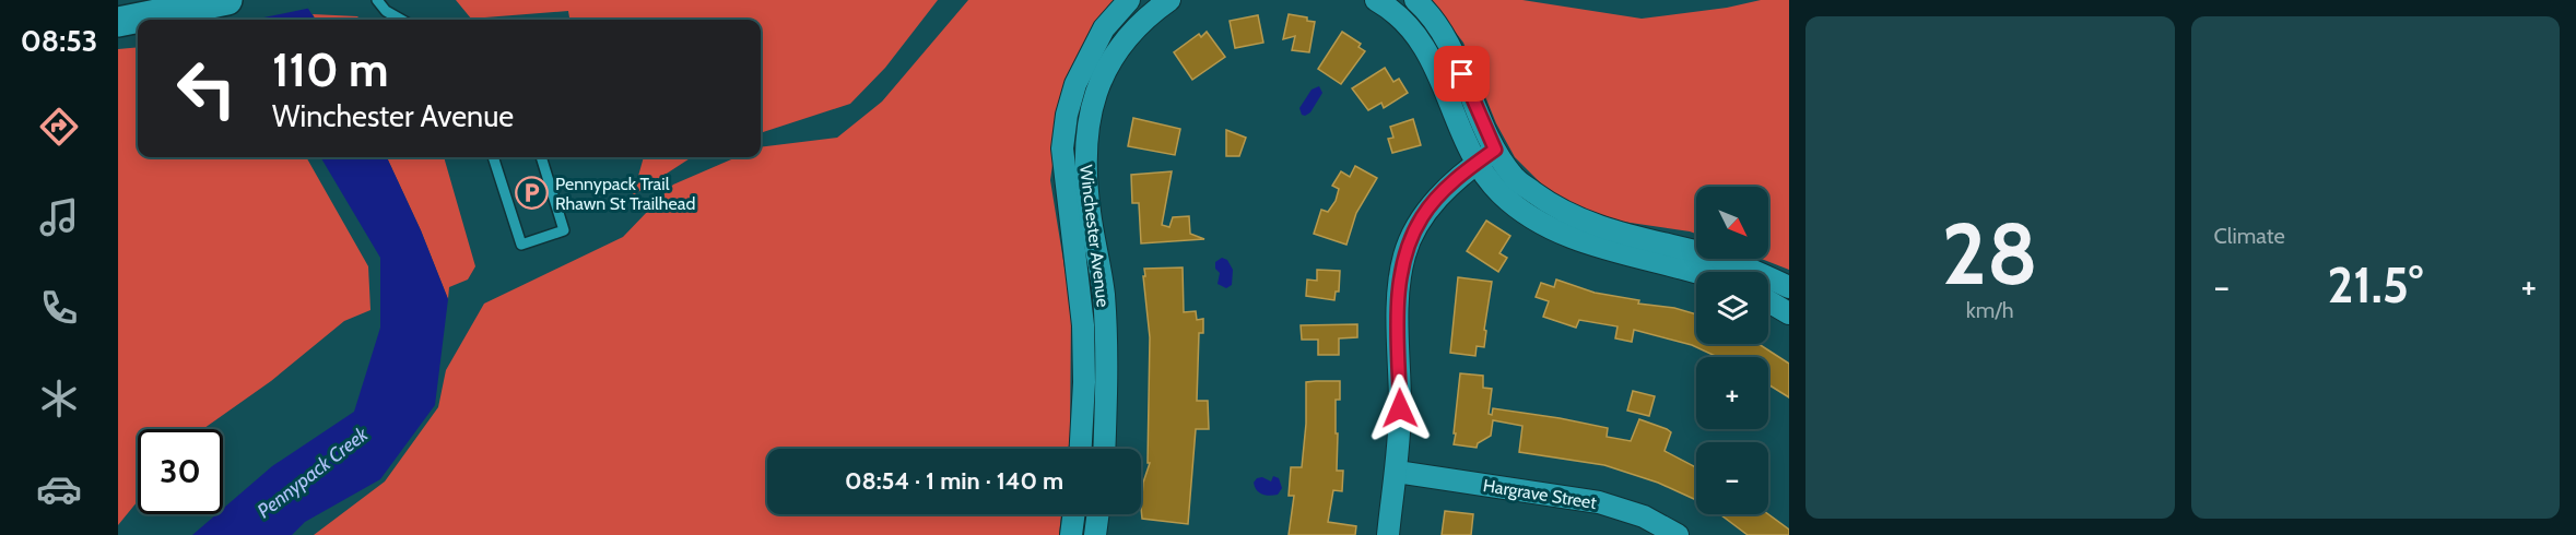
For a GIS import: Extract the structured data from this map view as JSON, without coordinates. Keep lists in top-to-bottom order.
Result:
{
  "streets": {
    "street": ["Winchester Avenue", "Hargrave Street"]
  },
  "water": ["Pennypack Creek"],
  "places": {
    "parking": ["Pennypack Trail Rhawn St Trailhead"]
  },
  "north": "bottom right",
  "page": {
    "tabs": "08:53",
    "tile": [
      ["28", "km/h"],
      "Climate"
    ],
    "turn": ["110 m", "Winchester Avenue"],
    "map_buttons": ["+", "−"],
    "heat": ["−", "21.5°", "+"],
    "limit": "30",
    "trip": "08:54 · 1 min · 140 m"
  }
}
